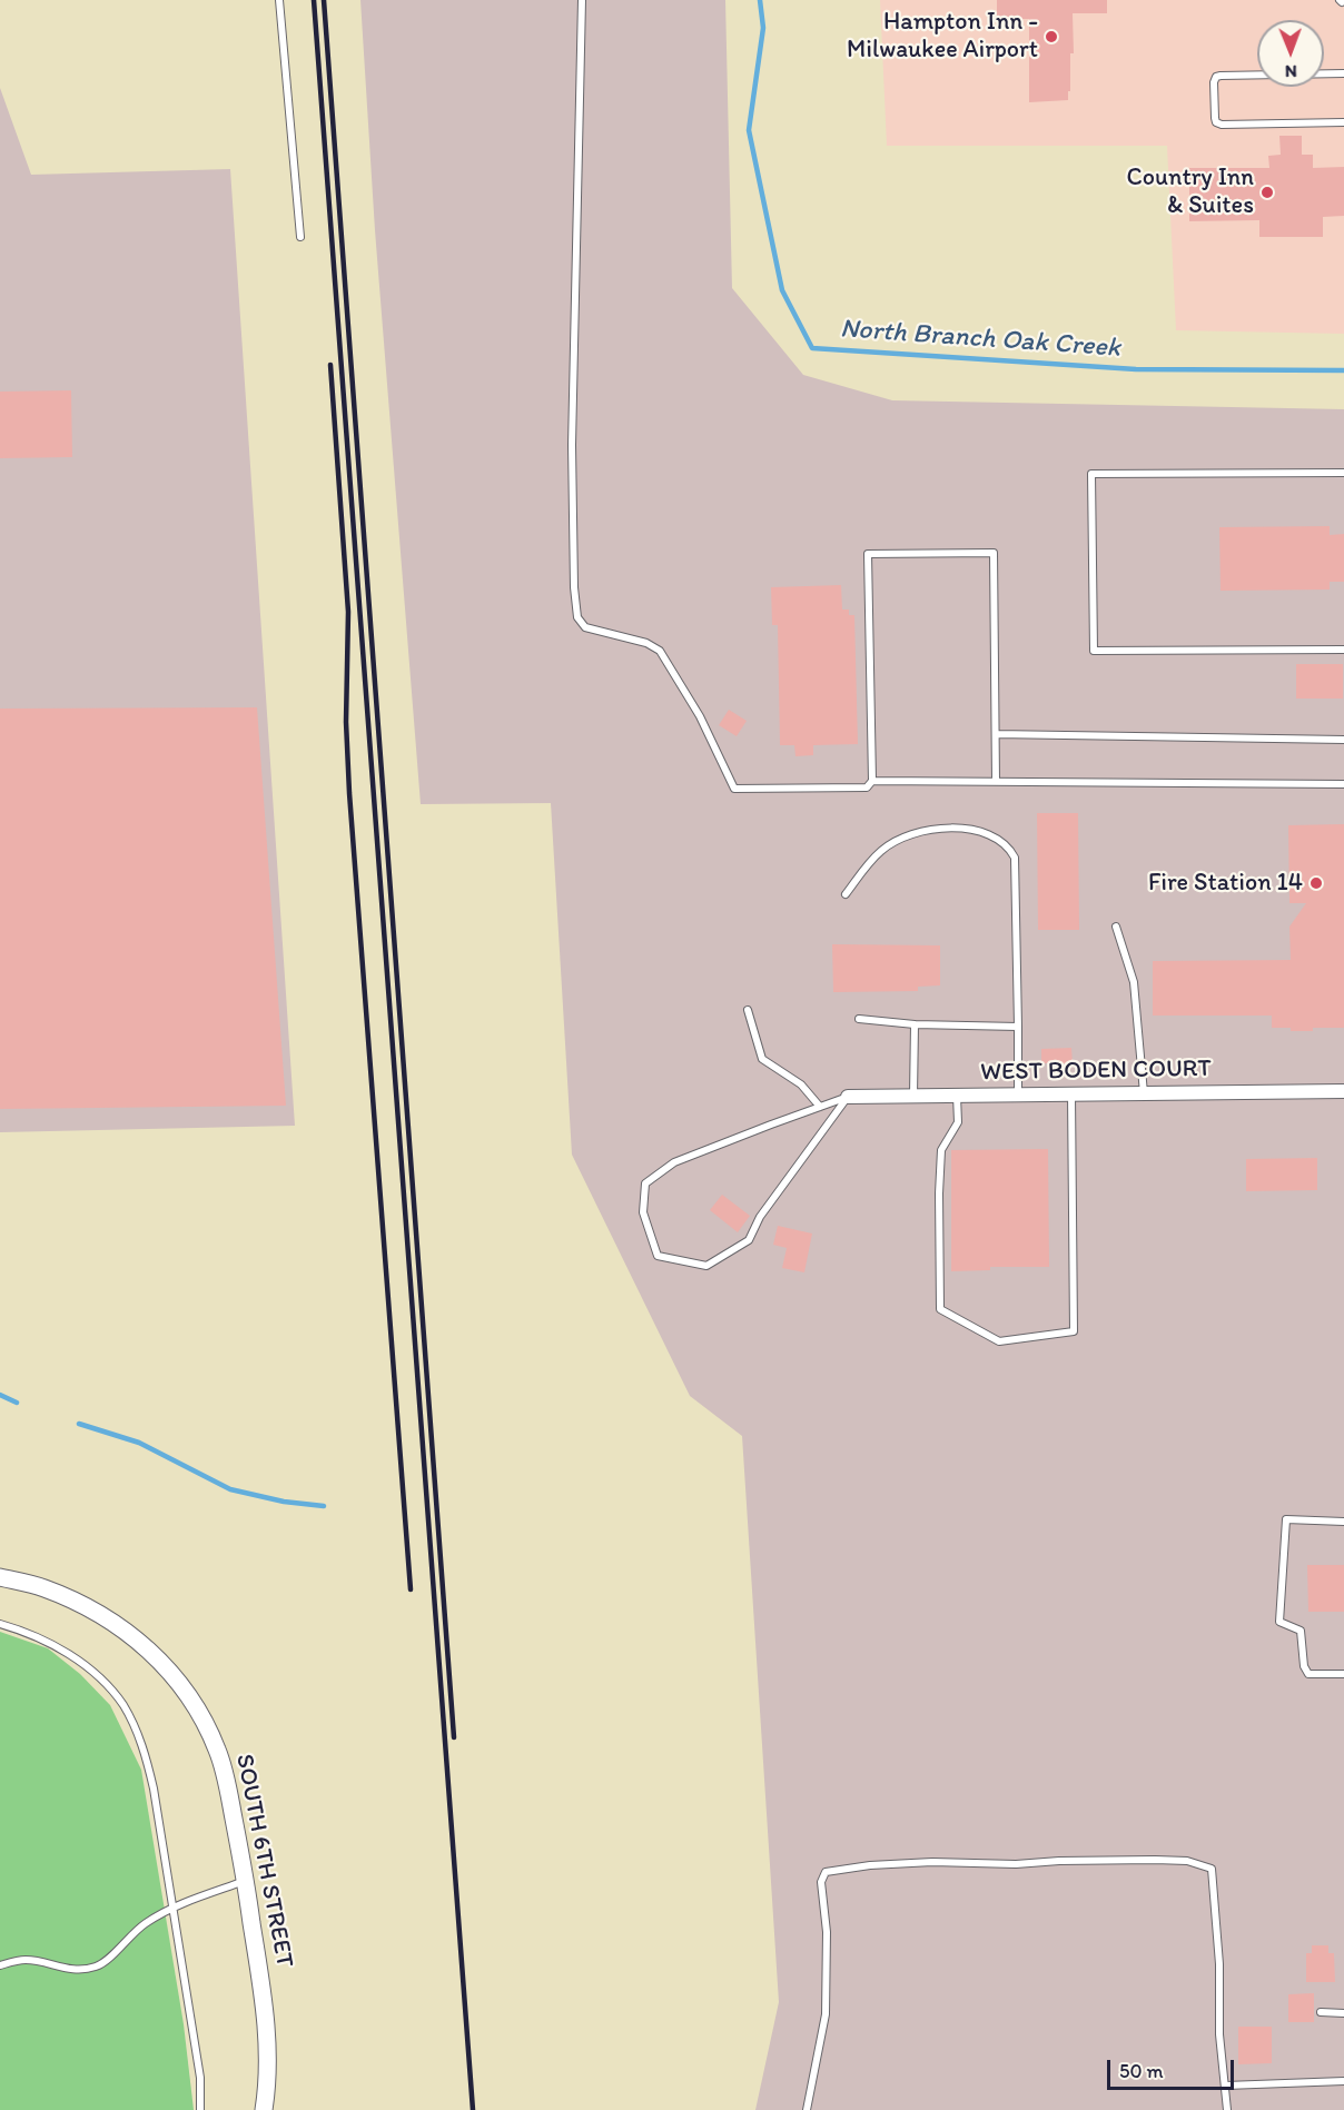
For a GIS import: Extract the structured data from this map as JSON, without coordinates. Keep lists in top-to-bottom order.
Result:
{
  "streets": {
    "street": ["WEST BODEN COURT", "SOUTH 6TH STREET"]
  },
  "water": ["North Branch Oak Creek"],
  "places": ["Hampton Inn - Milwaukee Airport", "Country Inn & Suites", "Fire Station 14"],
  "scale_bar": "50 m",
  "north": "bottom"
}
